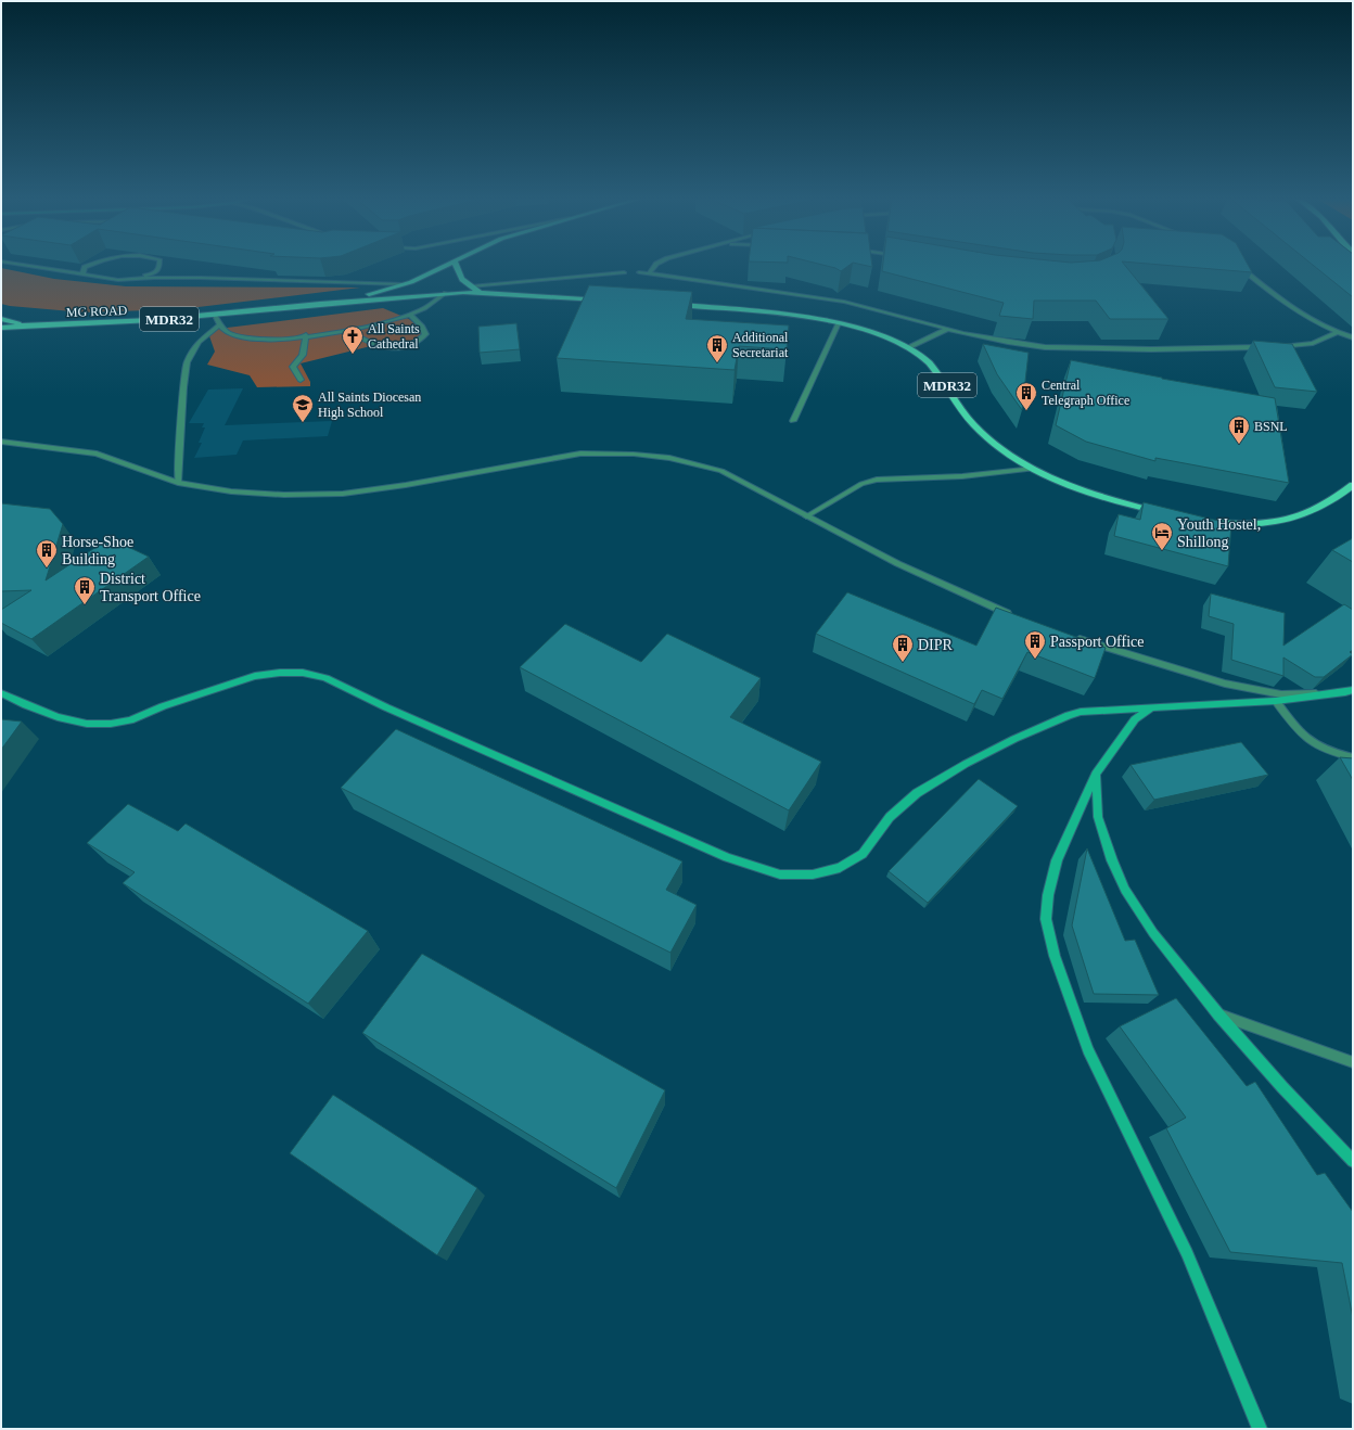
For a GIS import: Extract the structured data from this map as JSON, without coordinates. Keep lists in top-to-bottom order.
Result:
{
  "streets": {
    "main road": ["MG ROAD", "MDR32"]
  },
  "crossings": [
    ["MG ROAD", "MDR32"]
  ],
  "places": {
    "church": ["All Saints Cathedral"],
    "building": [
      "Additional Secretariat",
      "Central Telegraph Office",
      "BSNL",
      "Horse-Shoe Building",
      "District Transport Office",
      "Passport Office",
      "DIPR"
    ],
    "school or university": ["All Saints Diocesan High School"],
    "hotel": ["Youth Hostel, Shillong"]
  }
}
